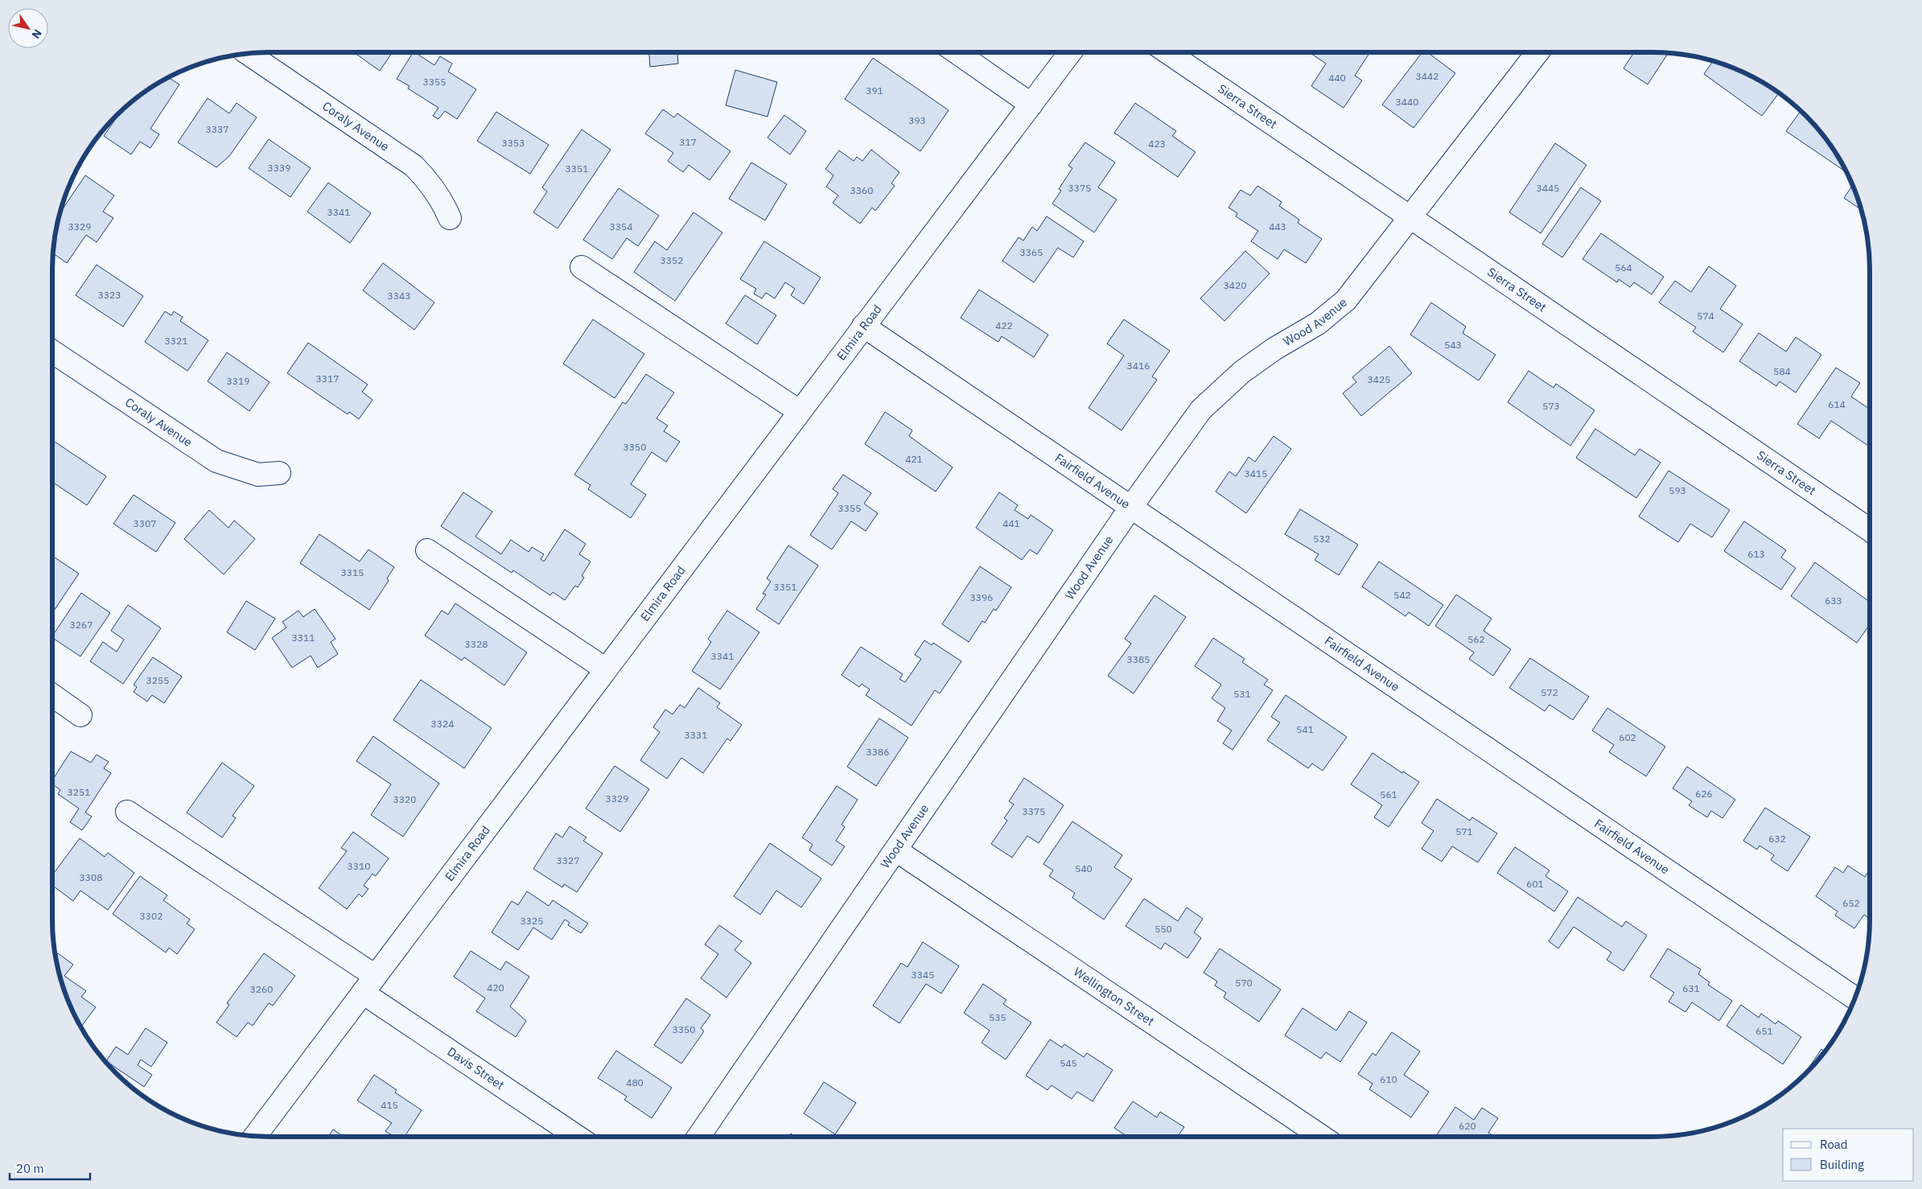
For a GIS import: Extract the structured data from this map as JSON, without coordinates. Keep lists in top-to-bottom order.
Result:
{
  "streets": {
    "street": [
      "Sierra Street",
      "Coraly Avenue",
      "Wood Avenue",
      "Elmira Road",
      "Fairfield Avenue",
      "Wellington Street",
      "Davis Street"
    ]
  },
  "crossings": [
    ["Sierra Street", "Wood Avenue"],
    ["Wood Avenue", "Fairfield Avenue"],
    ["Wood Avenue", "Wellington Street"],
    ["Elmira Road", "Fairfield Avenue"],
    ["Elmira Road", "Davis Street"]
  ],
  "house_numbers": [
    "3442",
    "440",
    "3355",
    "391",
    "3440",
    "393",
    "3337",
    "317",
    "3353",
    "423",
    "3339",
    "3351",
    "3375",
    "3445",
    "3360",
    "3341",
    "3329",
    "3354",
    "443",
    "3365",
    "3352",
    "564",
    "3420",
    "3323",
    "3343",
    "574",
    "422",
    "3321",
    "543",
    "3416",
    "584",
    "3317",
    "3425",
    "3319",
    "614",
    "573",
    "3350",
    "421",
    "3415",
    "593",
    "3355",
    "3307",
    "441",
    "532",
    "613",
    "3315",
    "3351",
    "542",
    "3396",
    "633",
    "3267",
    "3311",
    "562",
    "3328",
    "3341",
    "3385",
    "3255",
    "572",
    "531",
    "3324",
    "541",
    "3331",
    "602",
    "3386",
    "3251",
    "626",
    "561",
    "3329",
    "3320",
    "3375",
    "571",
    "632",
    "3327",
    "3310",
    "540",
    "3308",
    "601",
    "652",
    "3302",
    "3325",
    "550",
    "3345",
    "570",
    "420",
    "631",
    "3260",
    "535",
    "3350",
    "651",
    "545",
    "610",
    "480",
    "415",
    "620"
  ],
  "legend": ["Road", "Building"],
  "scale_bar": "20 m",
  "north": "bottom right"
}
